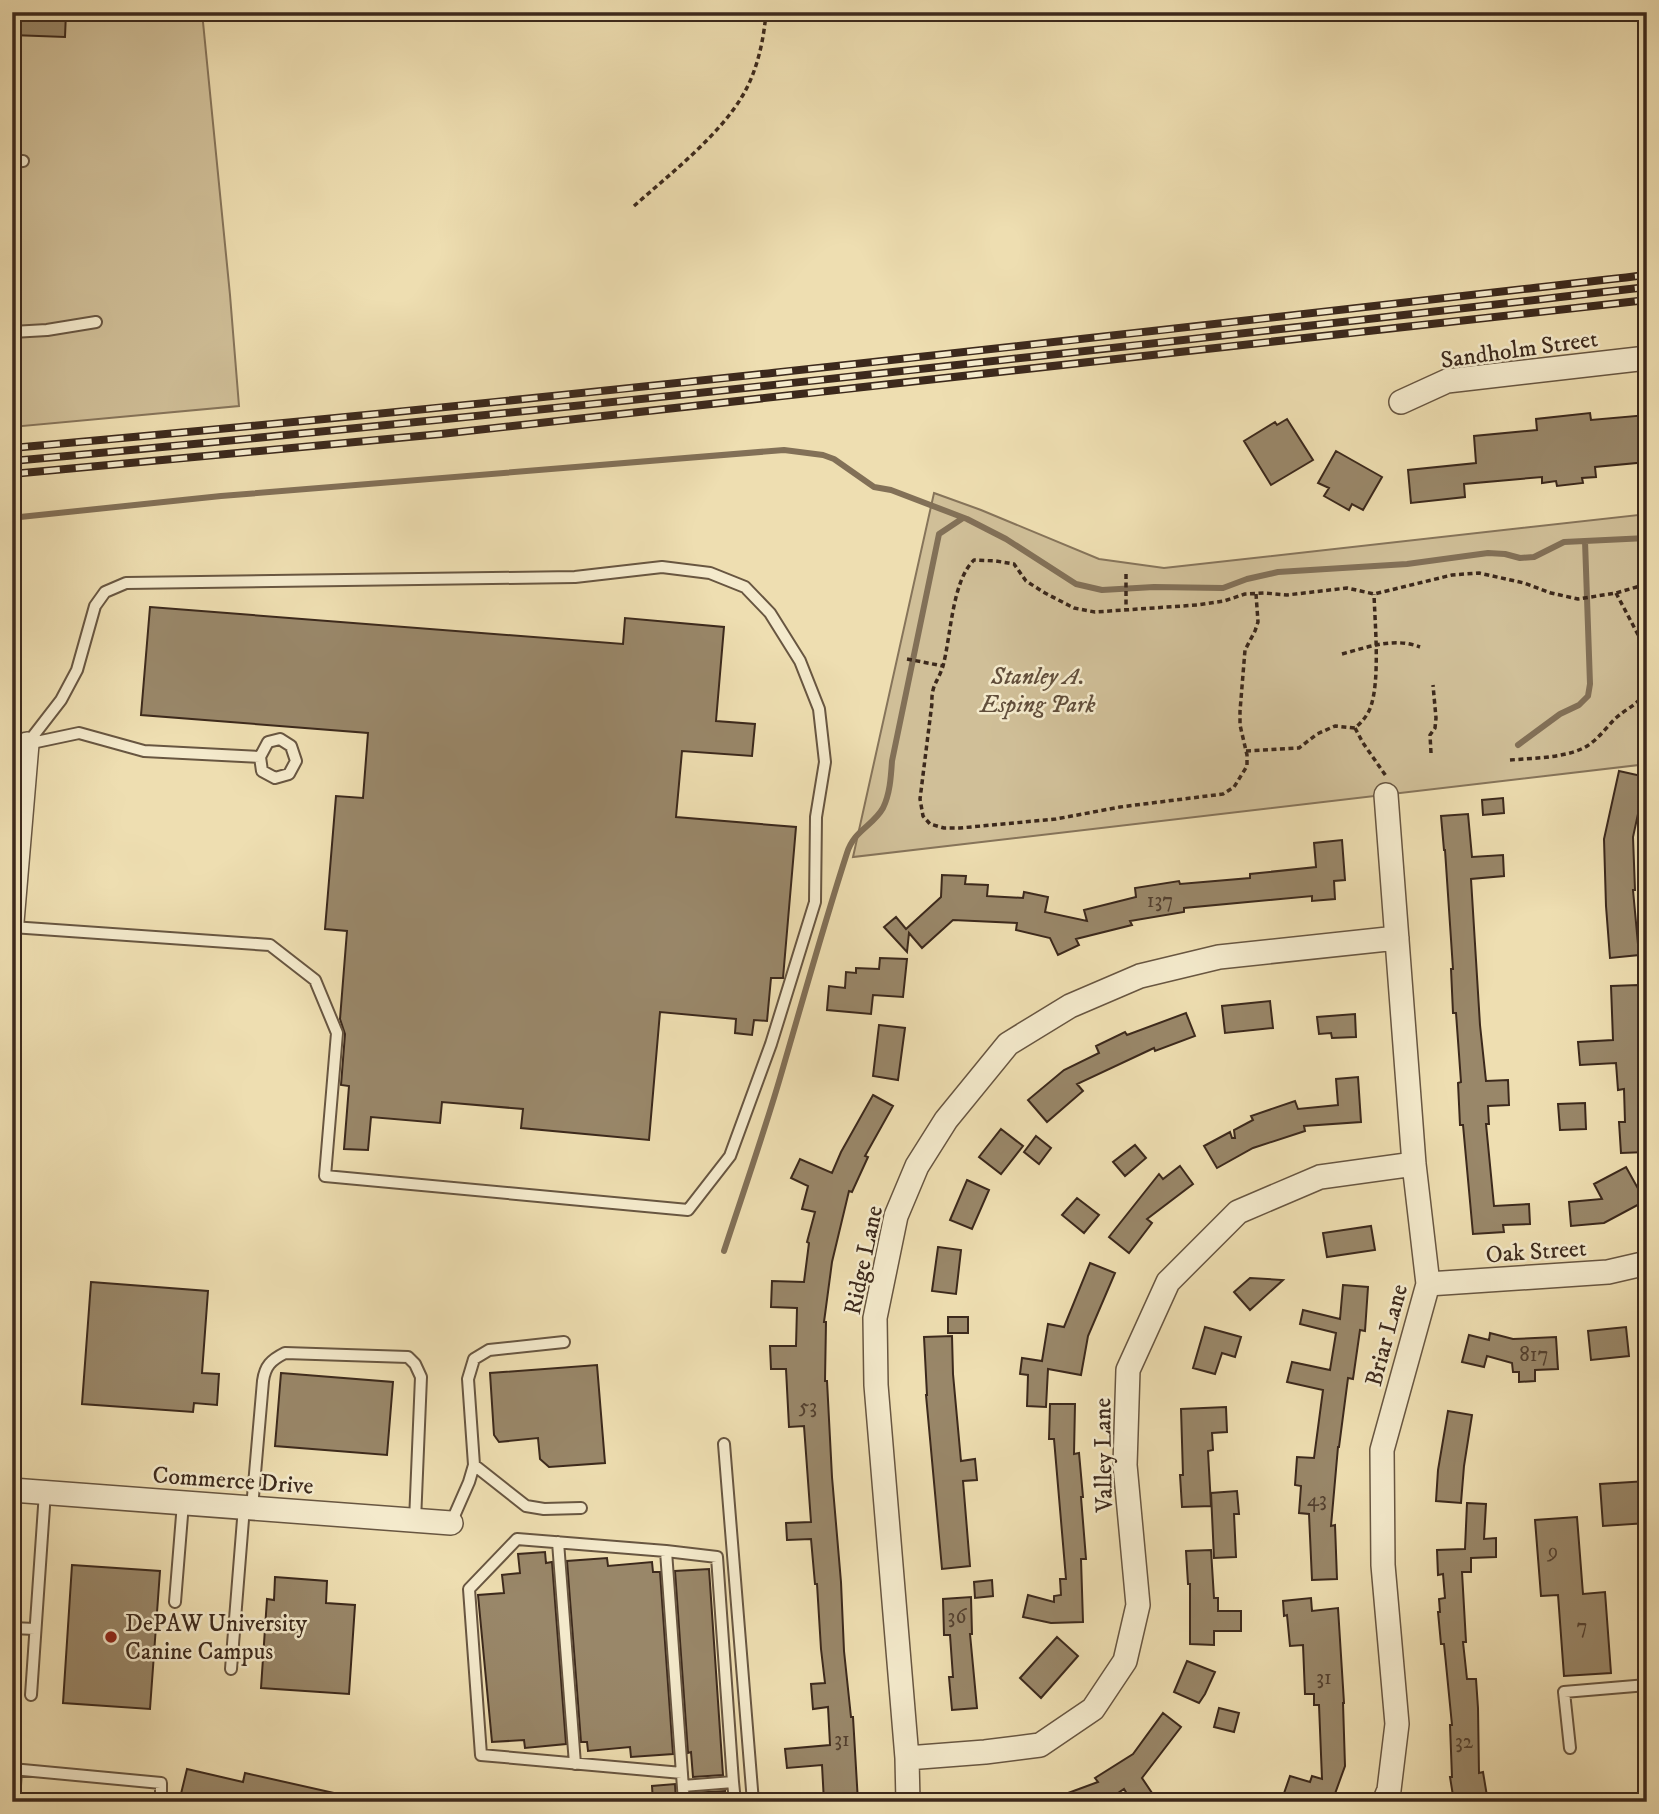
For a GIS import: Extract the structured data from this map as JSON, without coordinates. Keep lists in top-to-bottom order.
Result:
{
  "streets": {
    "street": [
      "Sandholm Street",
      "Oak Street",
      "Ridge Lane",
      "Briar Lane",
      "Valley Lane",
      "Commerce Drive"
    ]
  },
  "crossings": [
    ["Oak Street", "Briar Lane"],
    ["Ridge Lane", "Briar Lane"],
    ["Ridge Lane", "Valley Lane"],
    ["Briar Lane", "Valley Lane"]
  ],
  "parks": ["Stanley A. Esping Park"],
  "places": ["DePAW University Canine Campus"],
  "house_numbers": [
    "137",
    "817",
    "53",
    "43",
    "9",
    "36",
    "7",
    "31",
    "31",
    "32"
  ]
}
